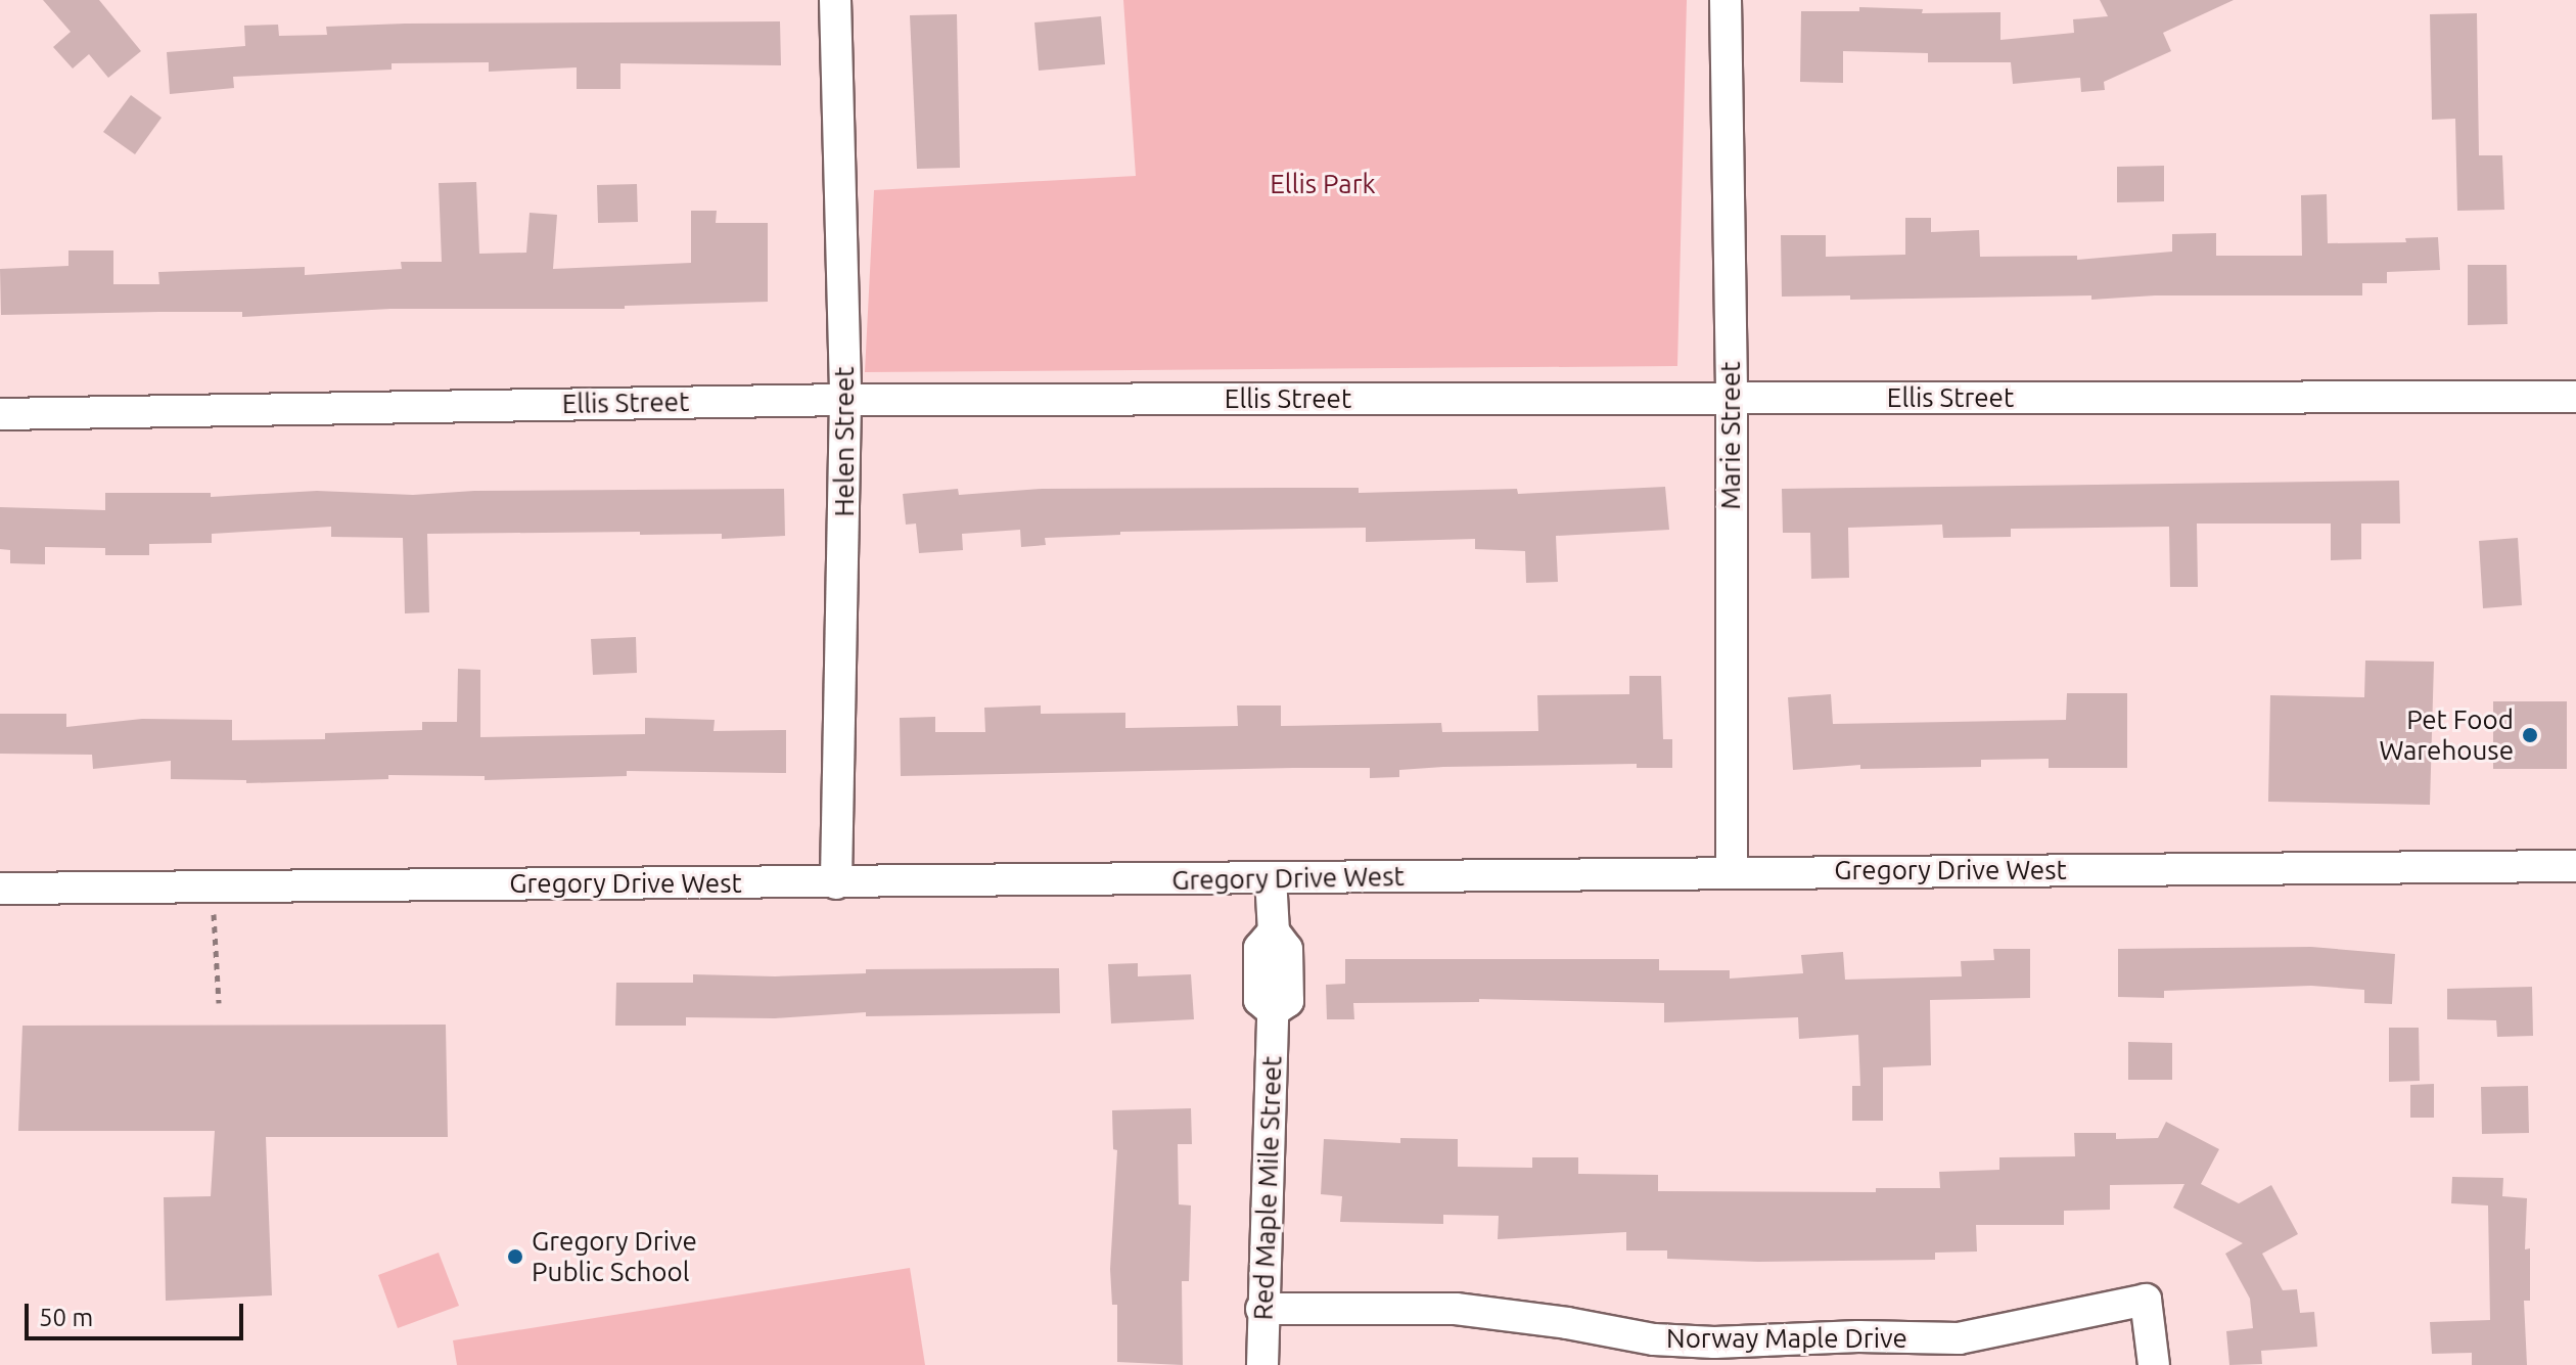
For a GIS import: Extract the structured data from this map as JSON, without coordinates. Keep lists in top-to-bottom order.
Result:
{
  "streets": {
    "street": [
      "Ellis Street",
      "Marie Street",
      "Helen Street",
      "Gregory Drive West",
      "Red Maple Mile Street",
      "Norway Maple Drive"
    ]
  },
  "crossings": [
    ["Ellis Street", "Marie Street"],
    ["Ellis Street", "Helen Street"],
    ["Marie Street", "Gregory Drive West"],
    ["Helen Street", "Gregory Drive West"],
    ["Gregory Drive West", "Red Maple Mile Street"],
    ["Red Maple Mile Street", "Norway Maple Drive"]
  ],
  "parks": ["Ellis Park"],
  "places": ["Pet Food Warehouse", "Gregory Drive Public School"],
  "scale_bar": "50 m"
}
